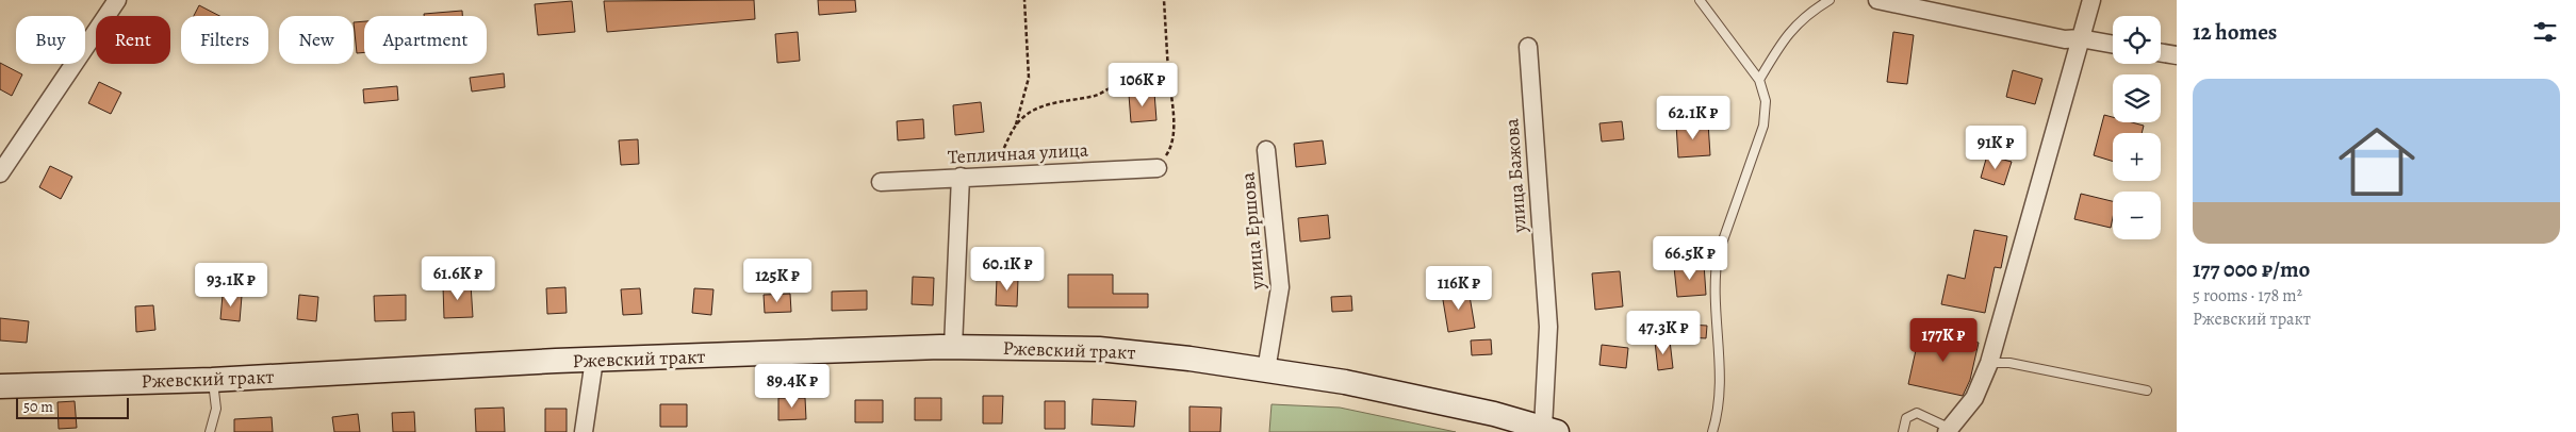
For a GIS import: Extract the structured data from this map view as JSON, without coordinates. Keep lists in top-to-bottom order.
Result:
{
  "streets": {
    "main road": ["Ржевский тракт"],
    "street": ["Тепличная улица", "улица Бажова", "улица Ершова"]
  },
  "crossings": [
    ["улица Бажова", "Ржевский тракт"],
    ["улица Ершова", "Ржевский тракт"]
  ],
  "scale_bar": "50 m",
  "page": {
    "heading": "12 homes",
    "map_buttons": ["+", "−"],
    "chip": [
      "Buy",
      "Rent",
      "Filters",
      "New",
      "Apartment"
    ],
    "price": [
      "106K ₽",
      "62.1K ₽",
      "91K ₽",
      "66.5K ₽",
      "60.1K ₽",
      "61.6K ₽",
      "125K ₽",
      "93.1K ₽",
      "116K ₽",
      "47.3K ₽",
      "177K ₽",
      "89.4K ₽"
    ],
    "list": [
      {
        "name": "177 000 ₽/mo",
        "note": "5 rooms · 178 m² · Ржевский тракт"
      }
    ],
    "scale": "50 m"
  }
}
